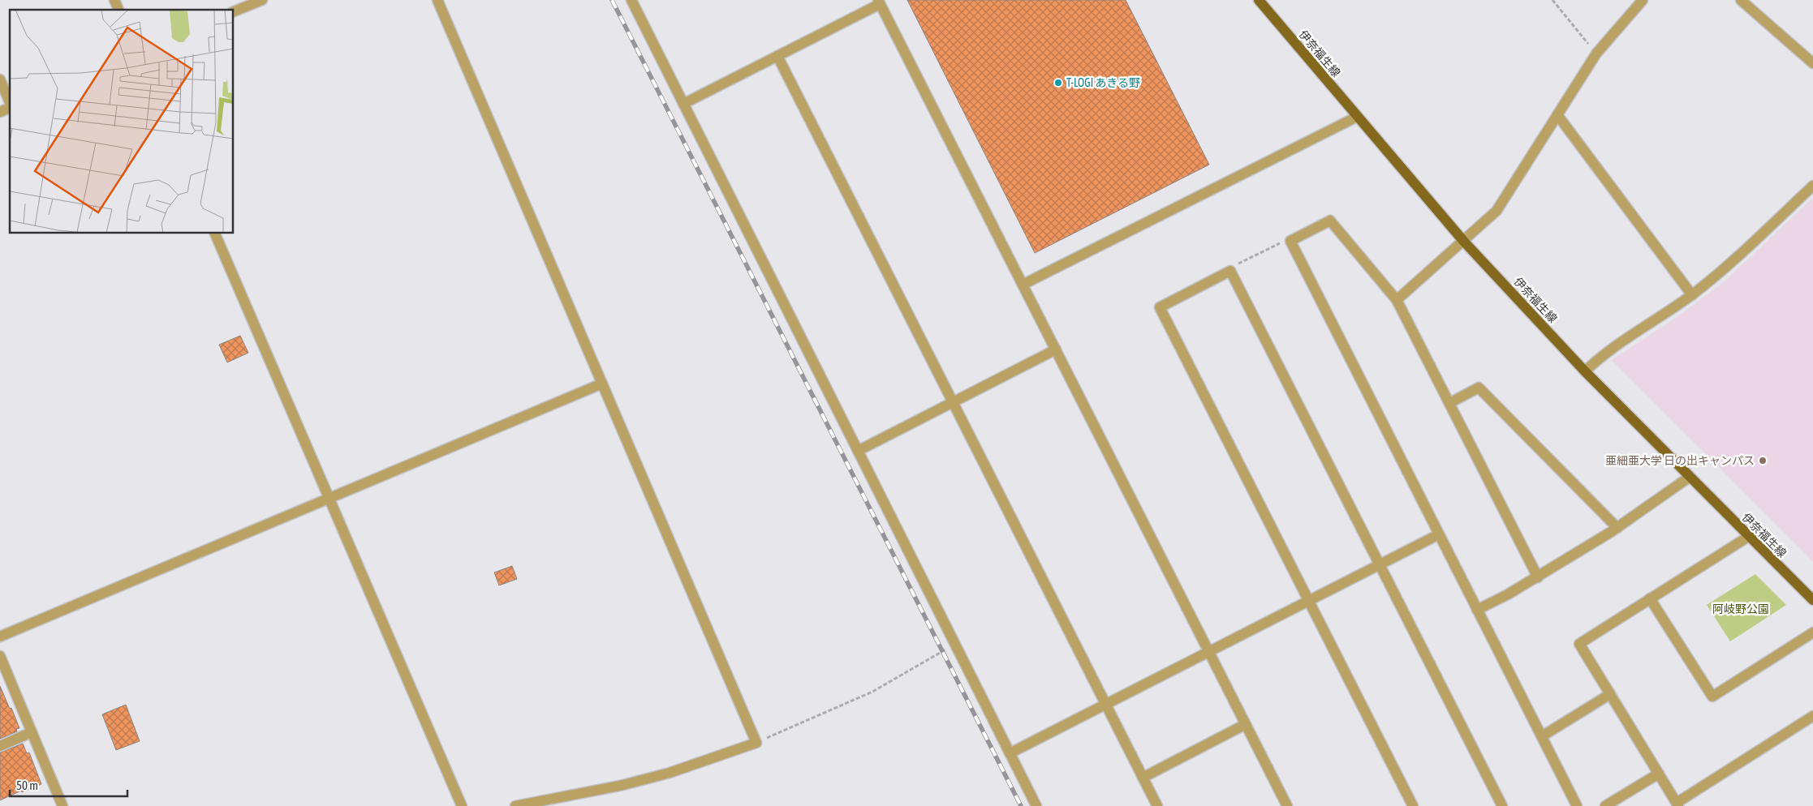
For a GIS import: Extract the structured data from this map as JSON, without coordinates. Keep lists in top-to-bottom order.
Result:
{
  "streets": {
    "main road": ["伊奈福生線"]
  },
  "parks": ["阿岐野公園"],
  "places": ["T-LOGI あきる野", "亜細亜大学 日の出キャンパス"],
  "scale_bar": "50 m"
}
